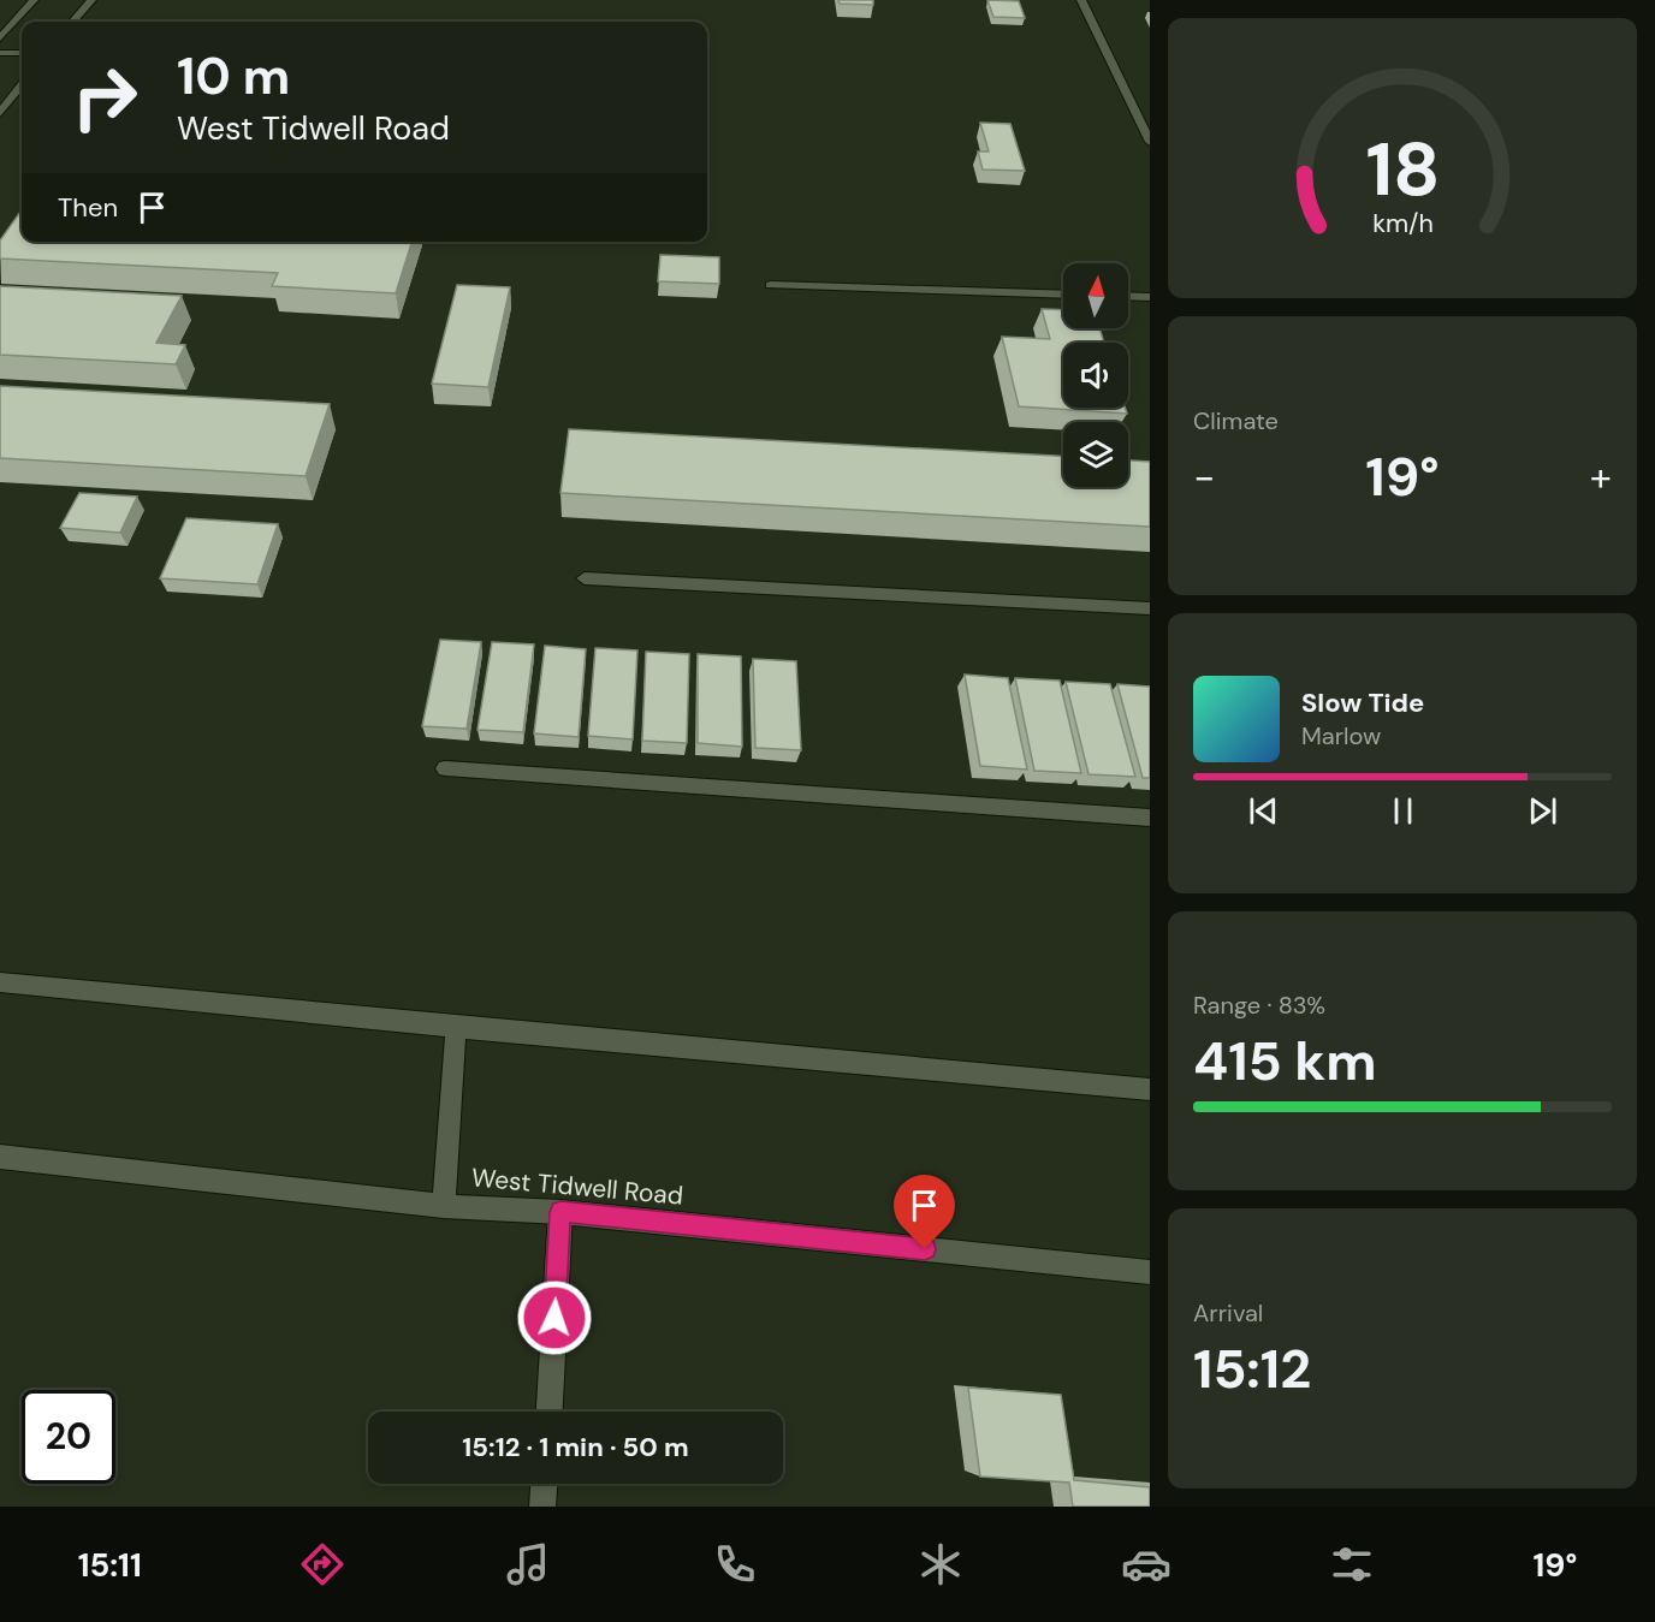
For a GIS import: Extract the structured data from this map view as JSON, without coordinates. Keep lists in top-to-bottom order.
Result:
{
  "streets": {
    "main road": ["West Tidwell Road"]
  },
  "north": "top",
  "page": {
    "turn": ["10 m", "West Tidwell Road"],
    "then": "Then",
    "tile": [
      "Climate",
      ["Range · 83%", "415 km"],
      ["Arrival", "15:12"]
    ],
    "heat": ["−", "19°", "+"],
    "song": ["Slow Tide", "Marlow"],
    "limit": "20",
    "trip": "15:12 · 1 min · 50 m",
    "tabs": ["15:11", "19°"],
    "gauge": ["18", "km/h"]
  }
}
